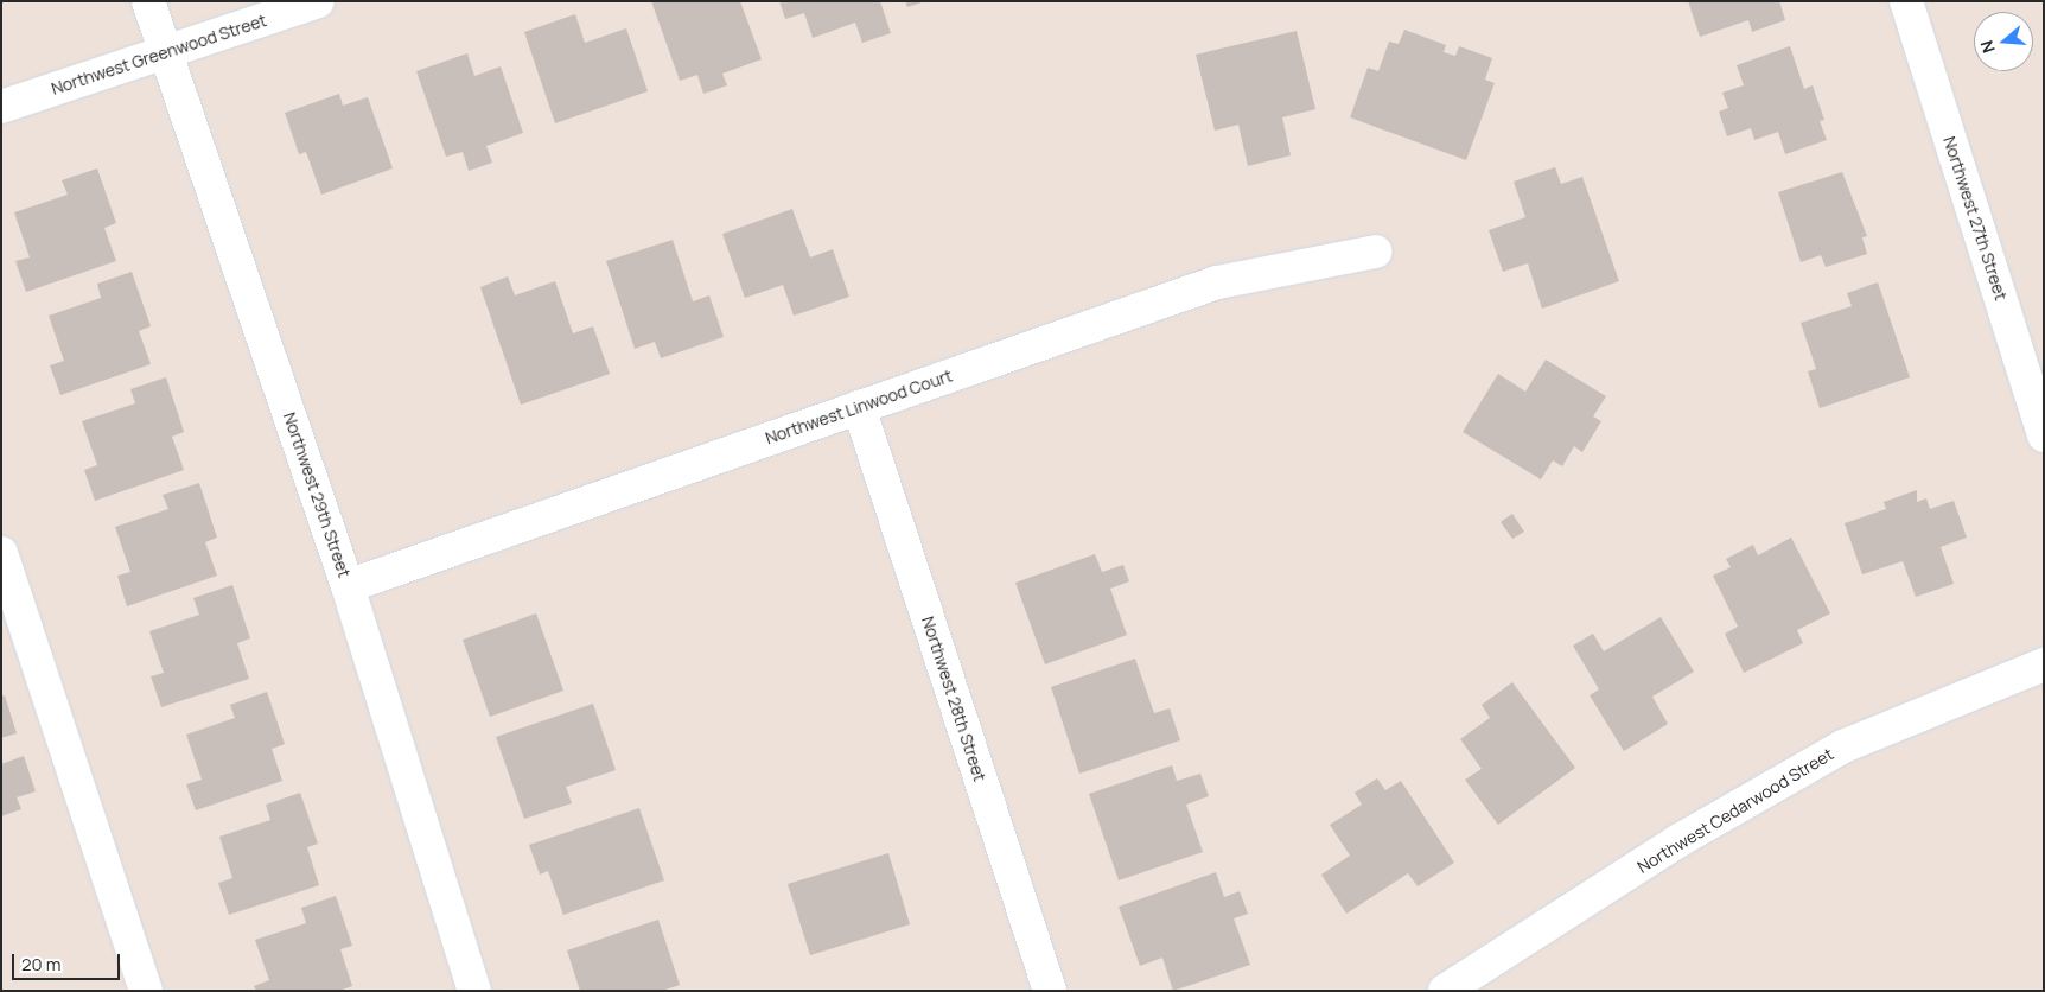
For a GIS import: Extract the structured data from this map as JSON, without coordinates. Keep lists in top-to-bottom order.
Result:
{
  "streets": {
    "street": [
      "Northwest Greenwood Street",
      "Northwest 27th Street",
      "Northwest Linwood Court",
      "Northwest 29th Street",
      "Northwest 28th Street",
      "Northwest Cedarwood Street"
    ]
  },
  "crossings": [
    ["Northwest Greenwood Street", "Northwest 29th Street"],
    ["Northwest Linwood Court", "Northwest 29th Street"],
    ["Northwest Linwood Court", "Northwest 28th Street"]
  ],
  "scale_bar": "20 m",
  "north": "left"
}
